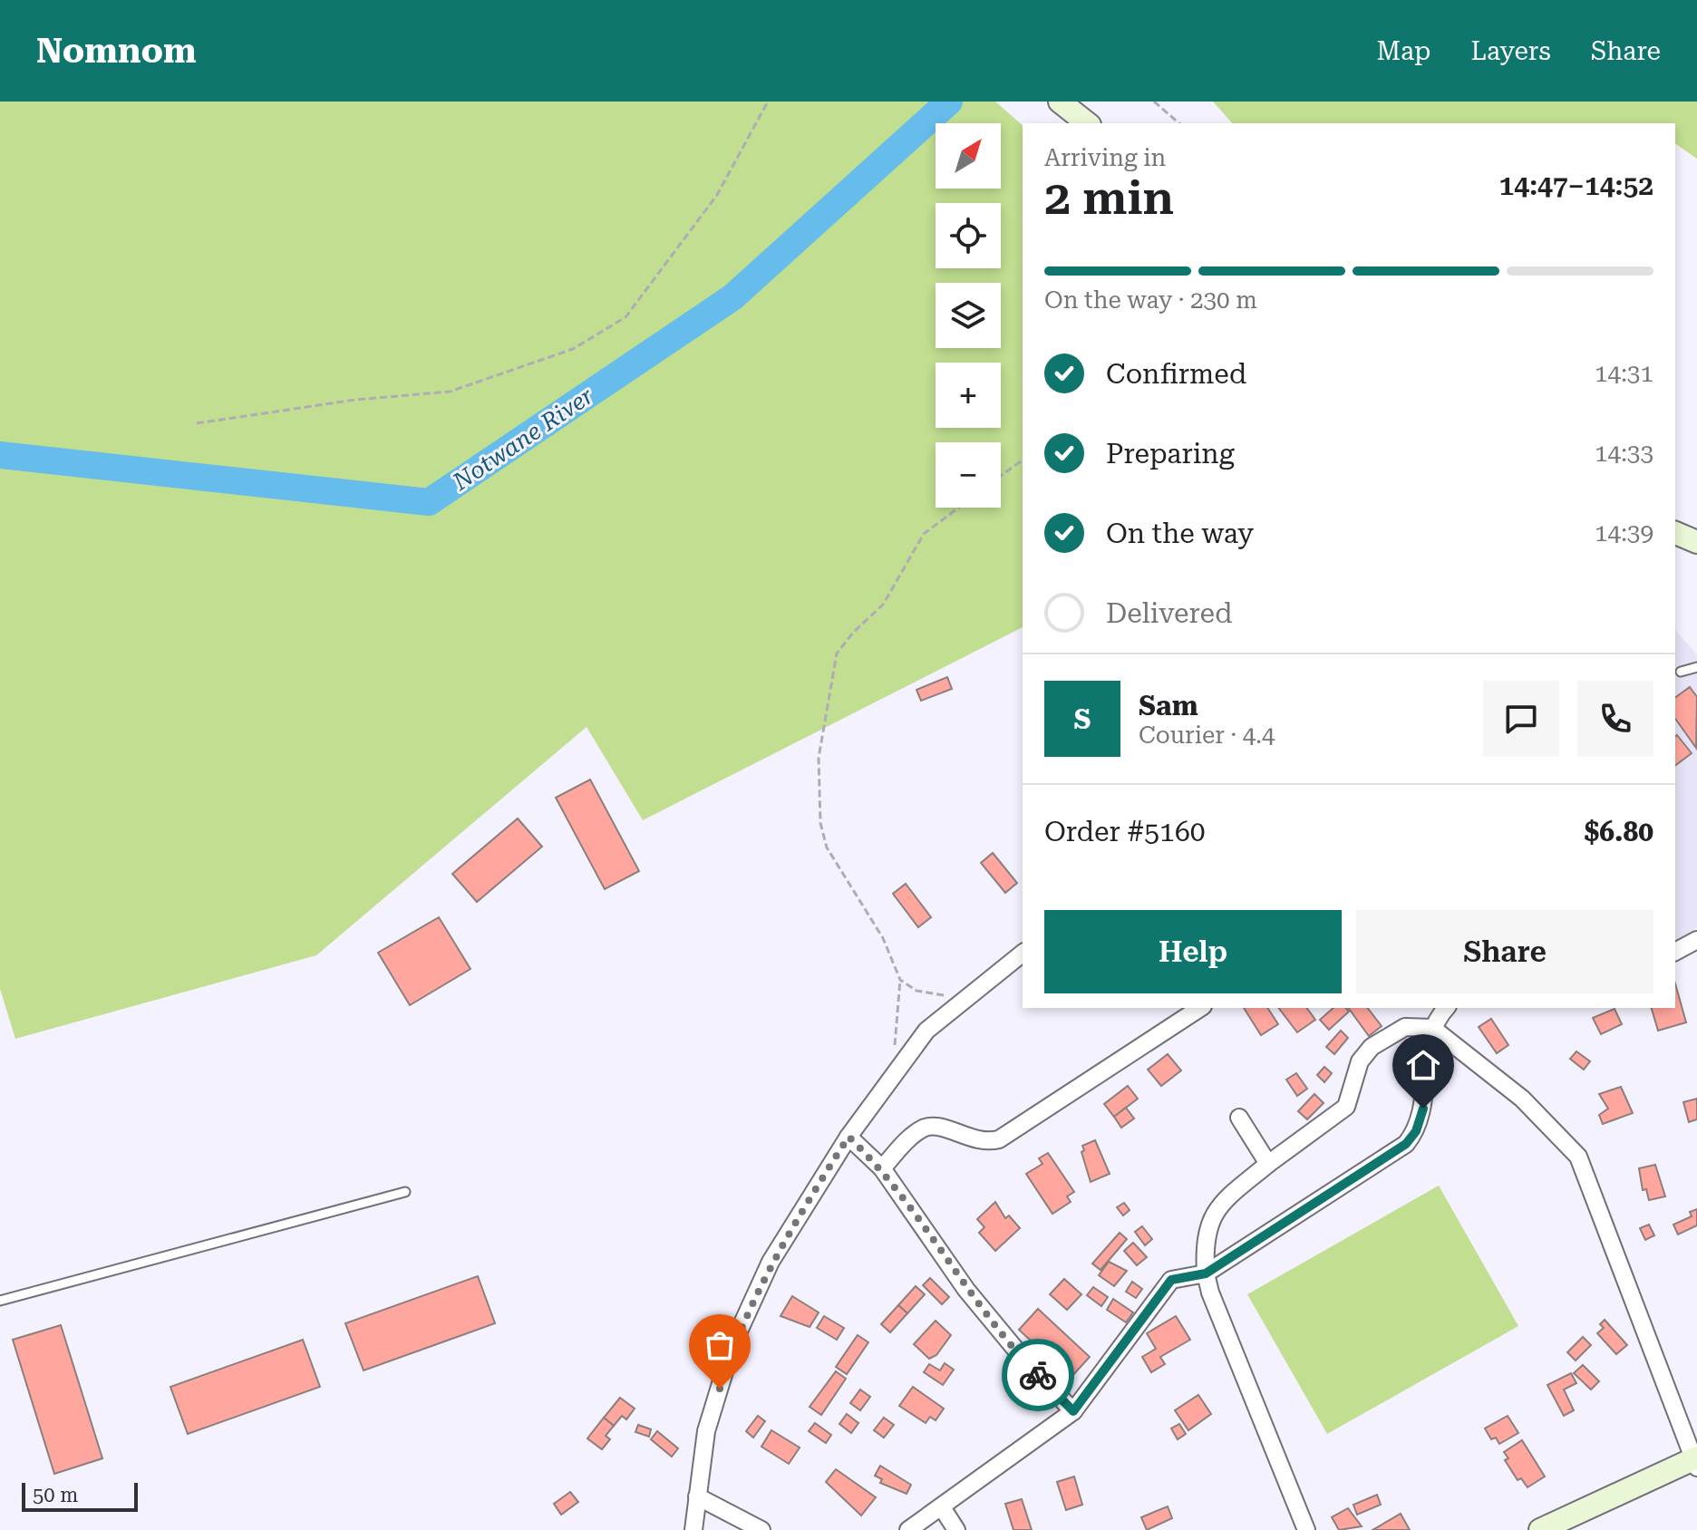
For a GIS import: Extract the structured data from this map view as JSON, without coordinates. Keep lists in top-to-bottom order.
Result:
{
  "water": ["Notwane River"],
  "scale_bar": "50 m",
  "north": "top right",
  "page": {
    "header": "Nomnom",
    "nav": ["Map", "Layers", "Share"],
    "map_buttons": ["+", "−"],
    "heading": ["2 min", "Arriving in", "14:47–14:52"],
    "panel": [
      "Sam",
      "Courier · 4.4",
      "Order #5160",
      "$6.80"
    ],
    "bar": "On the way · 230 m",
    "list": [
      ["Confirmed", "14:31"],
      ["Preparing", "14:33"],
      ["On the way", "14:39"],
      "Delivered"
    ],
    "round": "S",
    "buttons": ["Help", "Share"],
    "scale": "50 m"
  }
}
